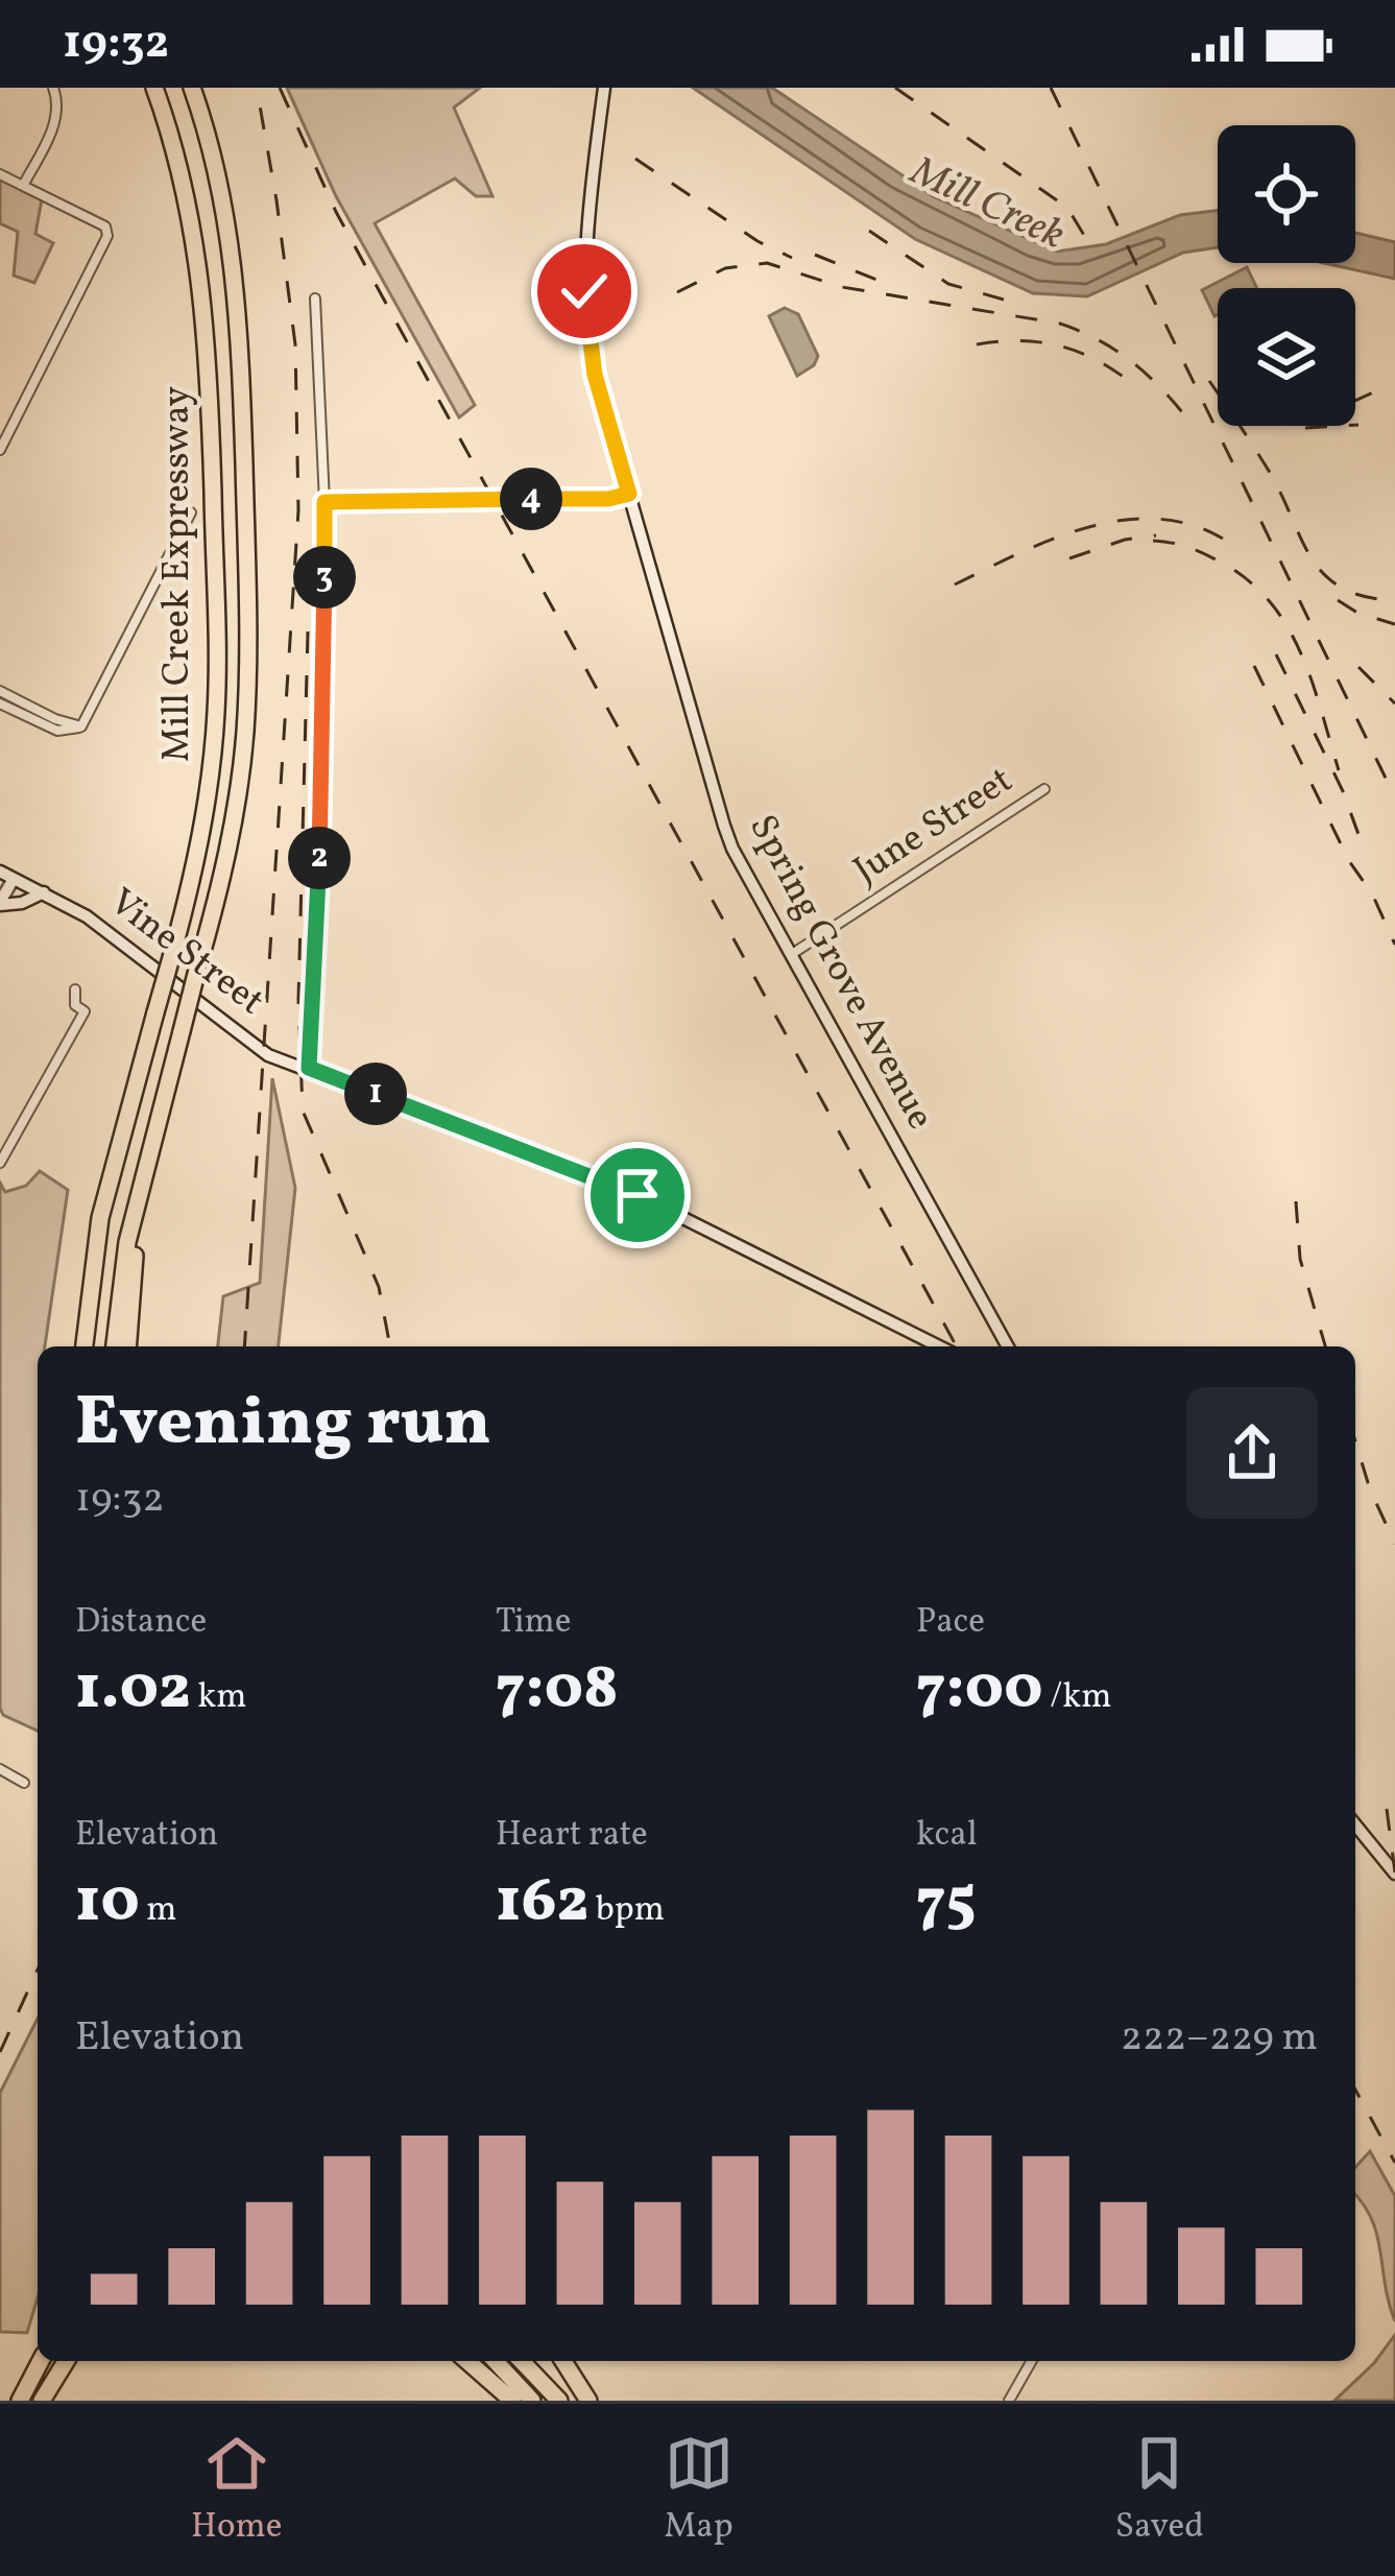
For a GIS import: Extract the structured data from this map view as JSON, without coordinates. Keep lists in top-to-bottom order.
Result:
{
  "streets": {
    "highway": ["Mill Creek Expressway"],
    "main road": ["Vine Street", "Spring Grove Avenue"],
    "street": ["June Street"]
  },
  "crossings": [
    ["June Street", "Spring Grove Avenue"]
  ],
  "water": ["Mill Creek"],
  "page": {
    "status": "19:32",
    "pins": [
      "4",
      "3",
      "2",
      "1"
    ],
    "heading": ["Evening run", "19:32"],
    "stats": [
      ["Distance", "1.02 km"],
      ["Time", "7:08"],
      ["Pace", "7:00 /km"],
      ["Elevation", "10 m"],
      ["Heart rate", "162 bpm"],
      ["kcal", "75"]
    ],
    "chart": ["Elevation", "222–229 m"],
    "tabs": ["Home", "Map", "Saved"]
  }
}
